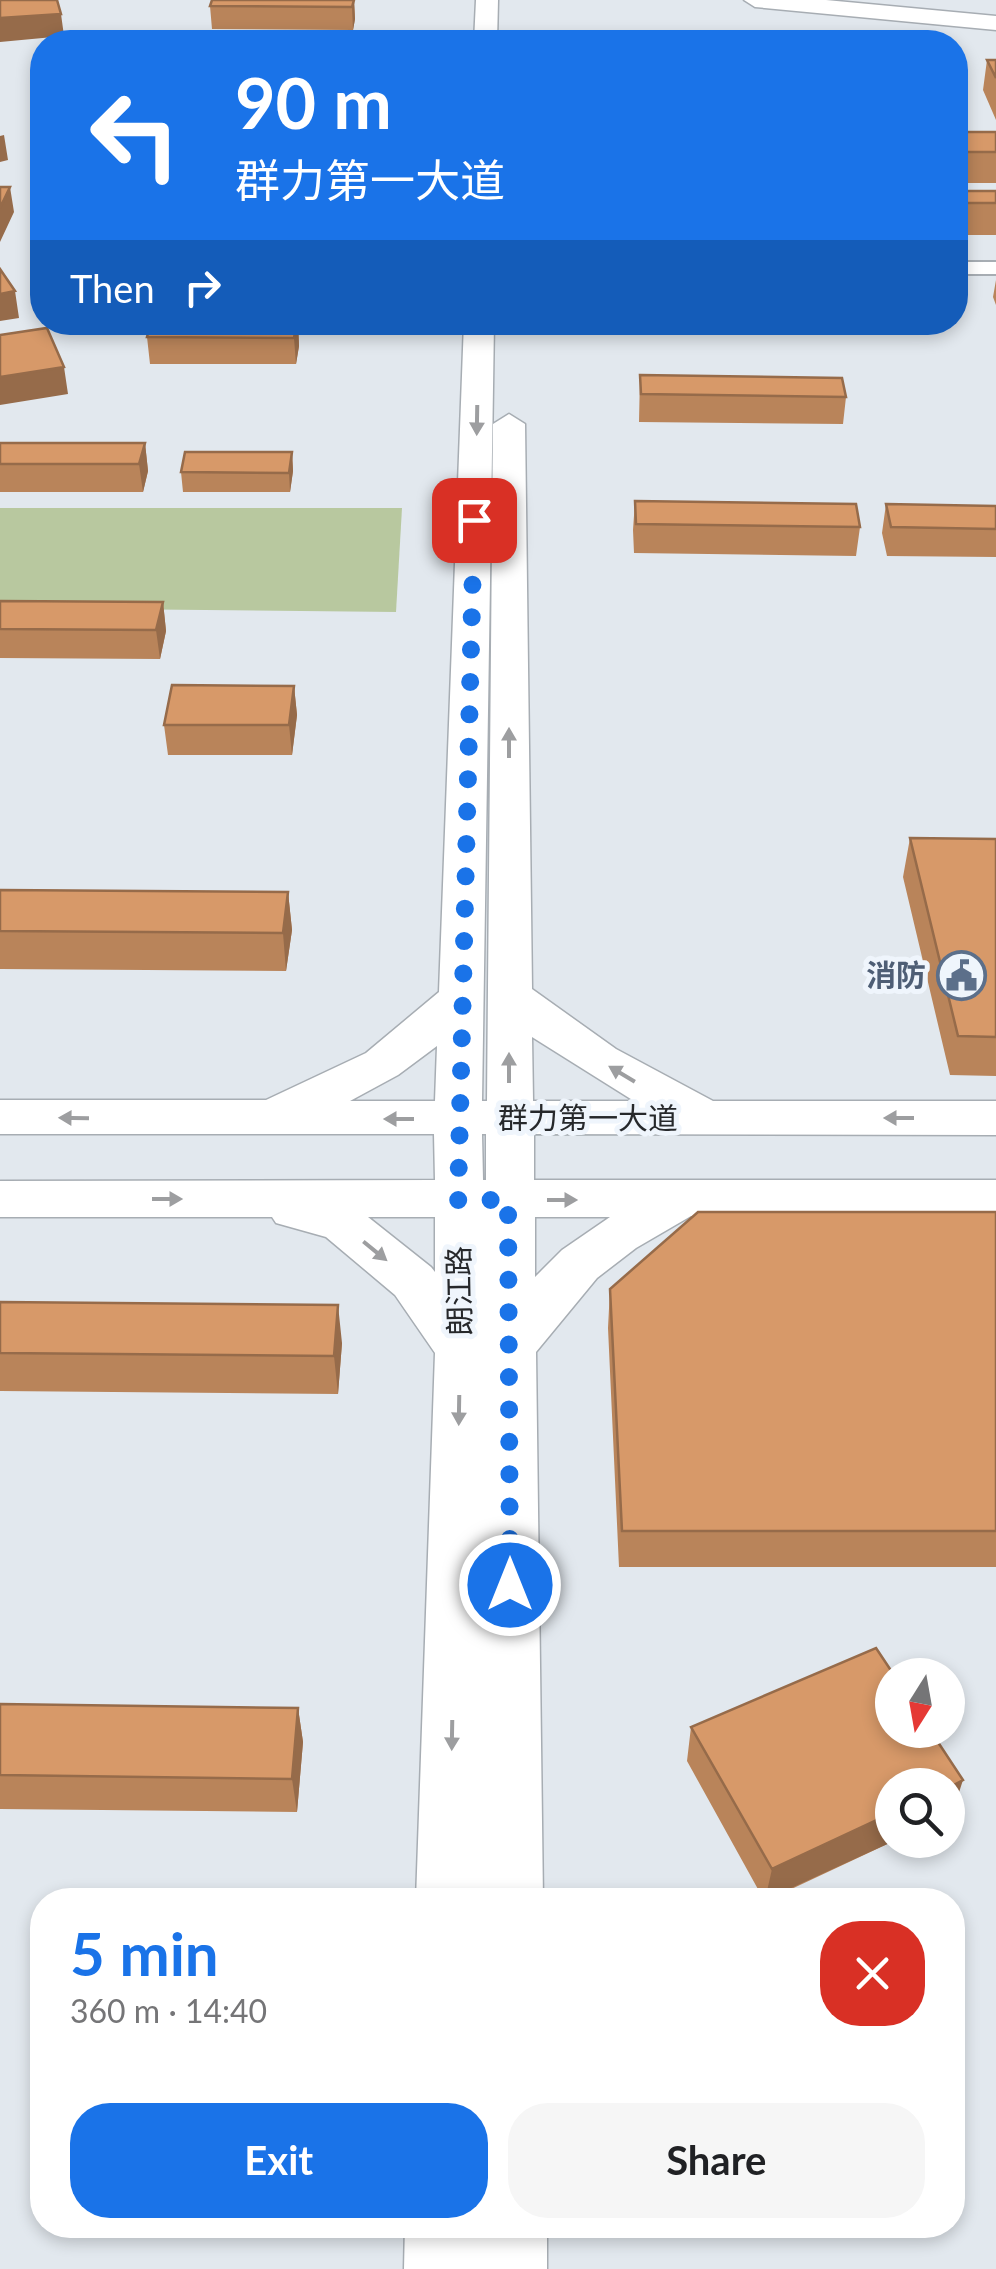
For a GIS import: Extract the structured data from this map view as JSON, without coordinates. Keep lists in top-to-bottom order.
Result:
{
  "streets": {
    "main road": ["群力第一大道", "朗江路"]
  },
  "crossings": [
    ["群力第一大道", "朗江路"]
  ],
  "places": {
    "public building": ["消防"]
  },
  "north": "bottom",
  "page": {
    "turn": ["90 m", "群力第一大道"],
    "then": "Then",
    "heading": ["5 min", "360 m · 14:40"],
    "buttons": ["Exit", "Share"]
  }
}
